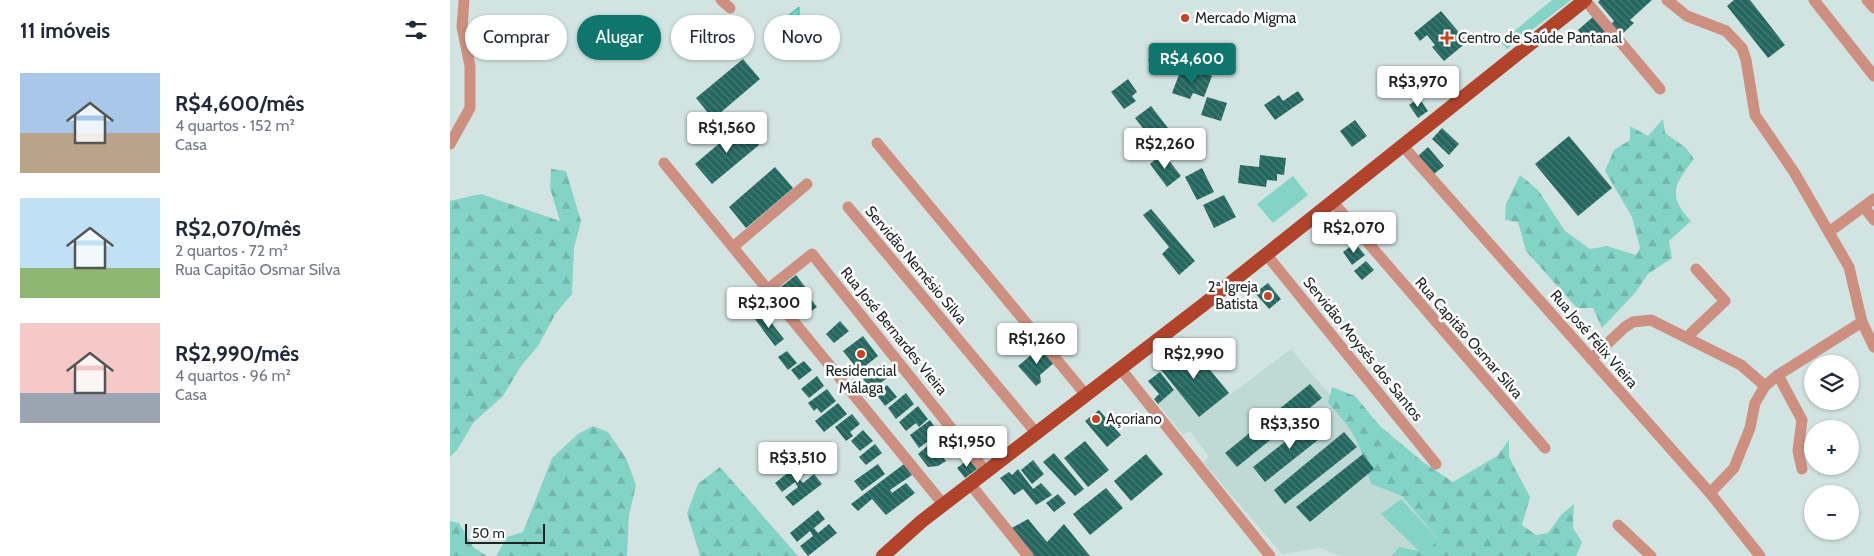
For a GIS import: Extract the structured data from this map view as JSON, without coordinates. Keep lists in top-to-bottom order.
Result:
{
  "streets": {
    "street": [
      "Servidão Nemésio Silva",
      "Rua José Bernardes Vieira",
      "Rua Capitão Osmar Silva",
      "Rua José Félix Vieira",
      "Servidão Moysés dos Santos"
    ]
  },
  "places": {
    "other": [
      "Mercado Migma",
      "2ª Igreja Batista",
      "Residencial Málaga",
      "Açoriano"
    ],
    "health": ["Centro de Saúde Pantanal"]
  },
  "scale_bar": "50 m",
  "page": {
    "heading": "11 imóveis",
    "chip": [
      "Comprar",
      "Alugar",
      "Filtros",
      "Novo"
    ],
    "price": [
      "R$4,600",
      "R$3,970",
      "R$1,560",
      "R$2,260",
      "R$2,070",
      "R$2,300",
      "R$1,260",
      "R$2,990",
      "R$3,350",
      "R$1,950",
      "R$3,510"
    ],
    "list": [
      {
        "name": "R$4,600/mês",
        "note": "4 quartos · 152 m² · Casa"
      },
      {
        "name": "R$2,070/mês",
        "note": "2 quartos · 72 m² · Rua Capitão Osmar Silva"
      },
      {
        "name": "R$2,990/mês",
        "note": "4 quartos · 96 m² · Casa"
      }
    ],
    "map_buttons": ["+", "−"],
    "scale": "50 m"
  }
}
